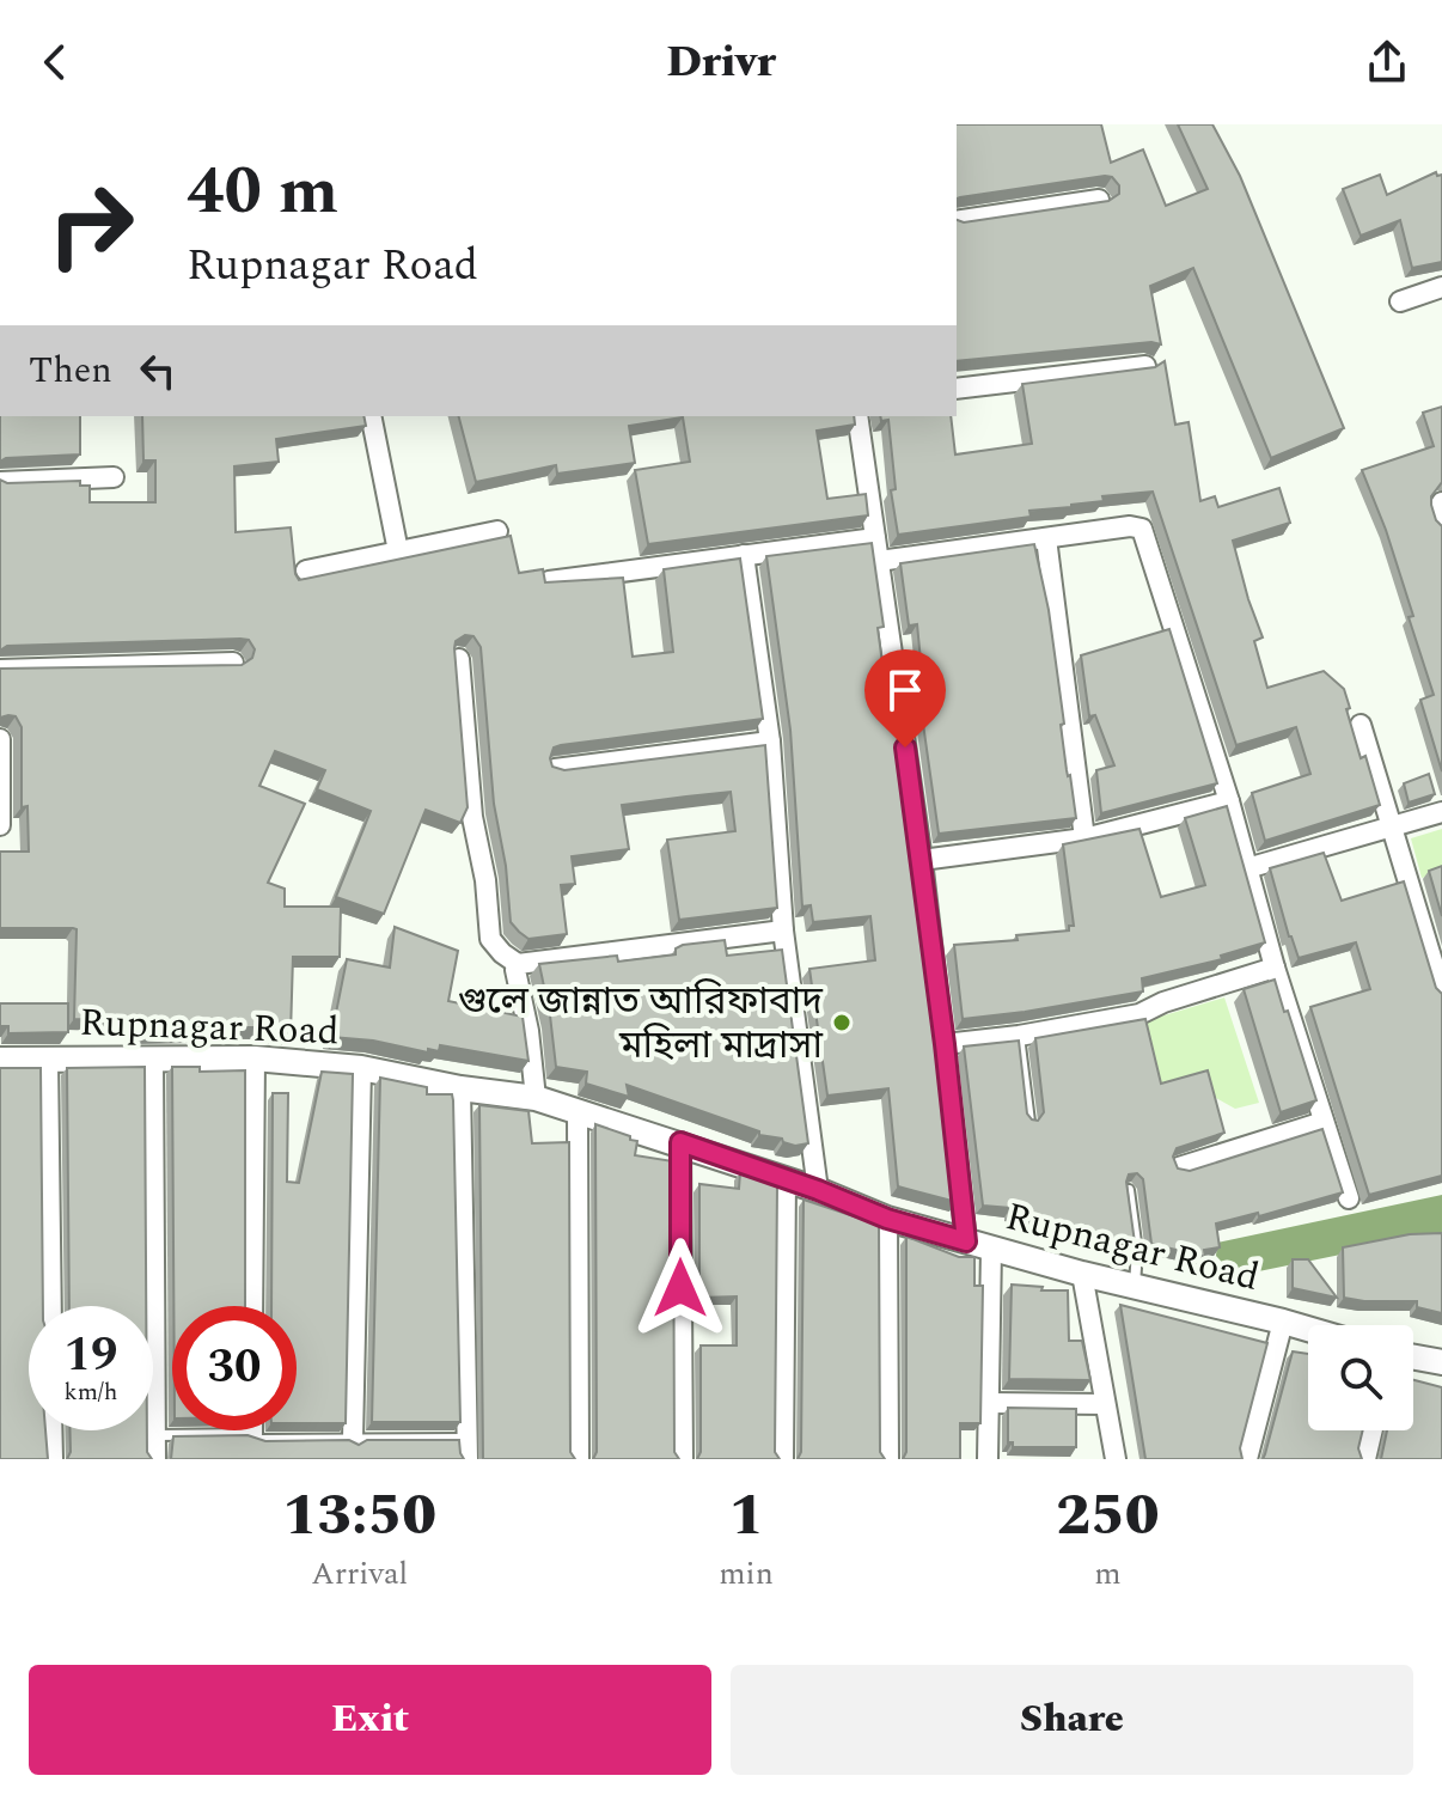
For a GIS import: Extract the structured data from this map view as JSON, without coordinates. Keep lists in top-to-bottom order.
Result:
{
  "streets": {
    "street": ["Rupnagar Road"]
  },
  "places": ["গুলে জান্নাত আরিফাবাদ মহিলা মাদ্রাসা"],
  "page": {
    "header": "Drivr",
    "turn": ["40 m", "Rupnagar Road"],
    "then": "Then",
    "speed": "19 km/h",
    "limit": "30",
    "eta": [
      "13:50",
      "Arrival",
      "1",
      "min",
      "250",
      "m"
    ],
    "buttons": ["Exit", "Share"]
  }
}
